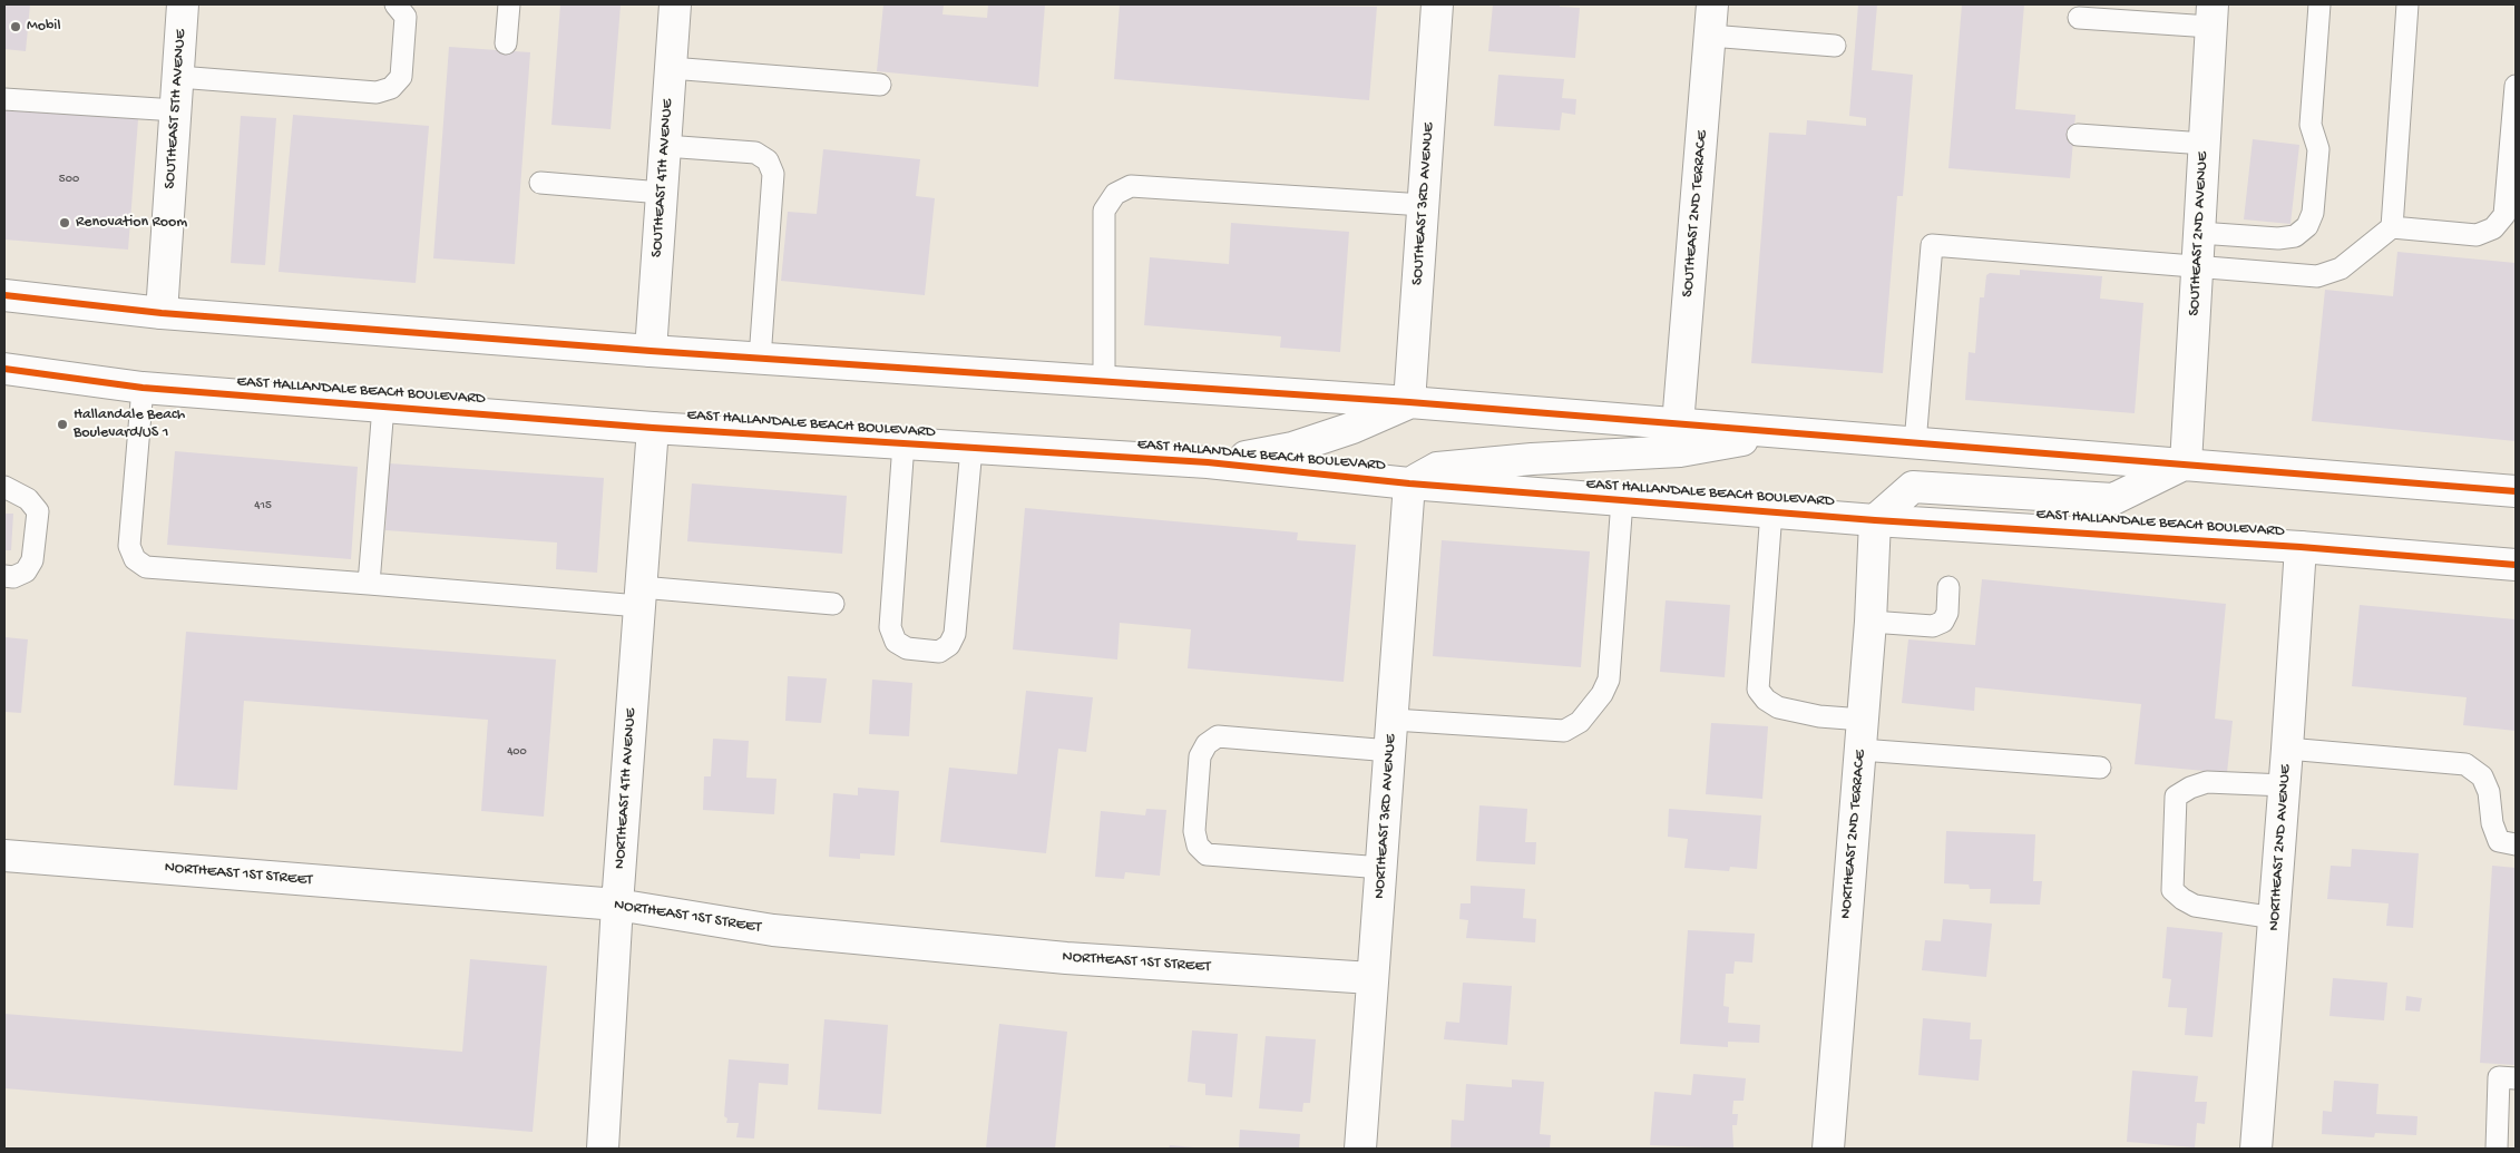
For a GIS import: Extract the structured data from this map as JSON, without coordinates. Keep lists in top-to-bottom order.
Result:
{
  "streets": {
    "main road": [
      "SOUTHEAST 5TH AVENUE",
      "SOUTHEAST 4TH AVENUE",
      "SOUTHEAST 3RD AVENUE",
      "SOUTHEAST 2ND TERRACE",
      "SOUTHEAST 2ND AVENUE",
      "EAST HALLANDALE BEACH BOULEVARD",
      "NORTHEAST 4TH AVENUE",
      "NORTHEAST 3RD AVENUE",
      "NORTHEAST 2ND TERRACE",
      "NORTHEAST 2ND AVENUE",
      "NORTHEAST 1ST STREET"
    ]
  },
  "crossings": [
    ["EAST HALLANDALE BEACH BOULEVARD", "NORTHEAST 4TH AVENUE"],
    ["EAST HALLANDALE BEACH BOULEVARD", "NORTHEAST 3RD AVENUE"],
    ["EAST HALLANDALE BEACH BOULEVARD", "NORTHEAST 2ND TERRACE"],
    ["EAST HALLANDALE BEACH BOULEVARD", "NORTHEAST 2ND AVENUE"],
    ["NORTHEAST 4TH AVENUE", "NORTHEAST 1ST STREET"],
    ["NORTHEAST 3RD AVENUE", "NORTHEAST 1ST STREET"]
  ],
  "places": ["Mobil", "Renovation Room", "Hallandale Beach Boulevard/US 1"],
  "house_numbers": ["500", "415", "400"]
}
